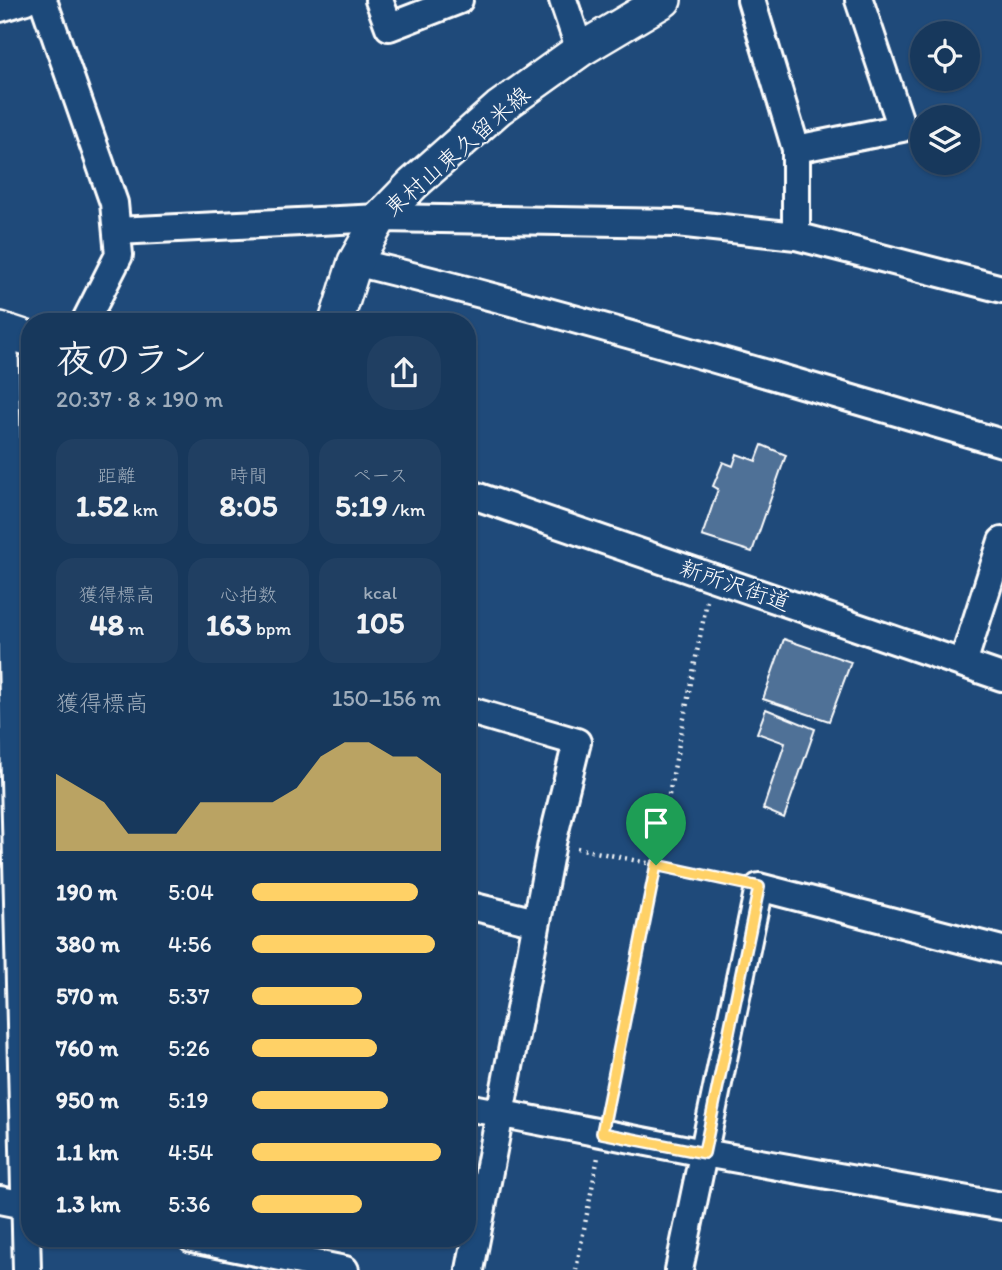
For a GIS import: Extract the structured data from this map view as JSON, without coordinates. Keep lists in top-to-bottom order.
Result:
{
  "streets": {
    "main road": ["東村山東久留米線"],
    "street": ["新所沢街道"]
  },
  "page": {
    "heading": ["夜のラン", "20:37 · 8 × 190 m"],
    "stats": [
      ["距離", "1.52 km"],
      ["時間", "8:05"],
      ["ペース", "5:19 /km"],
      ["獲得標高", "48 m"],
      ["心拍数", "163 bpm"],
      ["kcal", "105"]
    ],
    "chart": ["獲得標高", "150–156 m"],
    "list": [
      {
        "name": "190 m",
        "note": "5:04"
      },
      {
        "name": "380 m",
        "note": "4:56"
      },
      {
        "name": "570 m",
        "note": "5:37"
      },
      {
        "name": "760 m",
        "note": "5:26"
      },
      {
        "name": "950 m",
        "note": "5:19"
      },
      {
        "name": "1.1 km",
        "note": "4:54"
      },
      {
        "name": "1.3 km",
        "note": "5:36"
      }
    ]
  }
}
